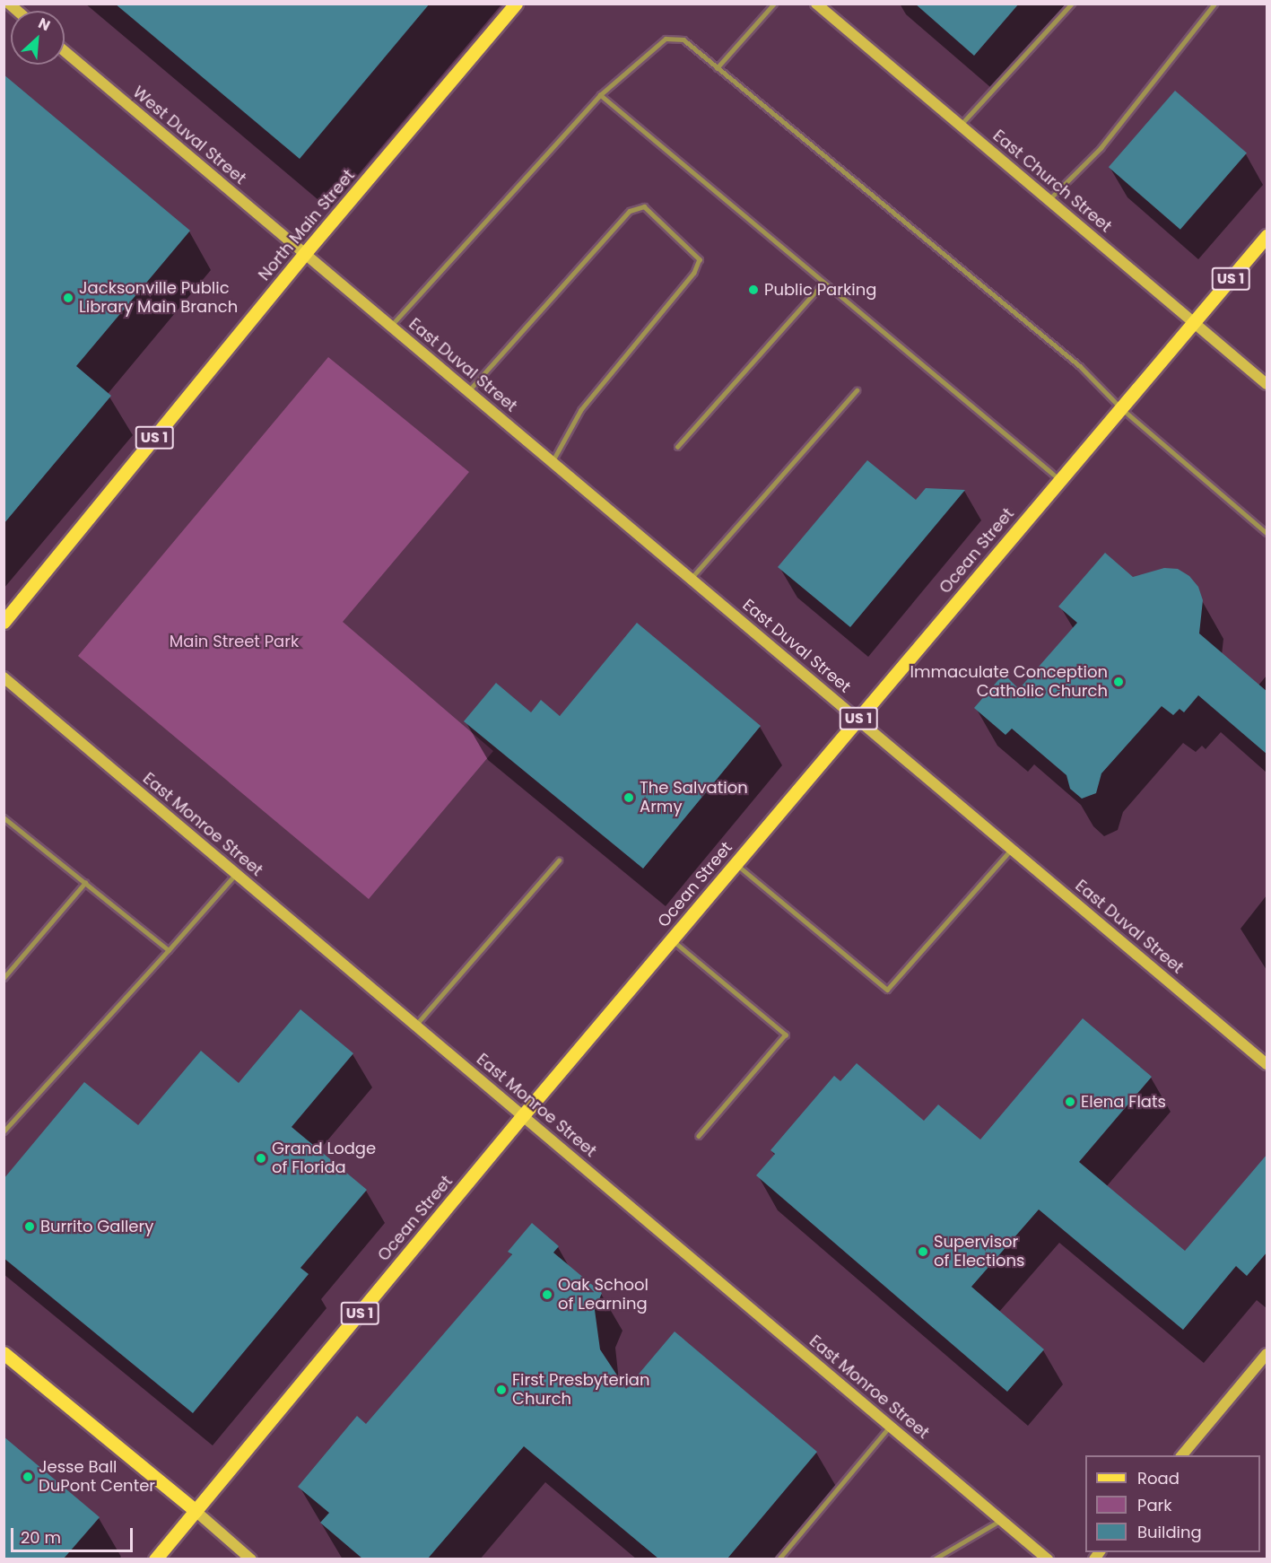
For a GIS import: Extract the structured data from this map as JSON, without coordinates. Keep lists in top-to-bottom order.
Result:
{
  "streets": {
    "main road": ["North Main Street", "US 1", "Ocean Street"],
    "street": [
      "West Duval Street",
      "East Church Street",
      "East Duval Street",
      "East Monroe Street"
    ]
  },
  "crossings": [
    ["West Duval Street", "North Main Street"],
    ["West Duval Street", "East Duval Street"],
    ["East Church Street", "Ocean Street"],
    ["North Main Street", "East Duval Street"],
    ["East Duval Street", "Ocean Street"],
    ["Ocean Street", "East Monroe Street"]
  ],
  "parks": ["Main Street Park"],
  "places": [
    "Public Parking",
    "Jacksonville Public Library Main Branch",
    "Immaculate Conception Catholic Church",
    "The Salvation Army",
    "Elena Flats",
    "Grand Lodge of Florida",
    "Burrito Gallery",
    "Supervisor of Elections",
    "Oak School of Learning",
    "First Presbyterian Church",
    "Jesse Ball DuPont Center"
  ],
  "legend": ["Road", "Park", "Building"],
  "scale_bar": "20 m",
  "north": "top right"
}
